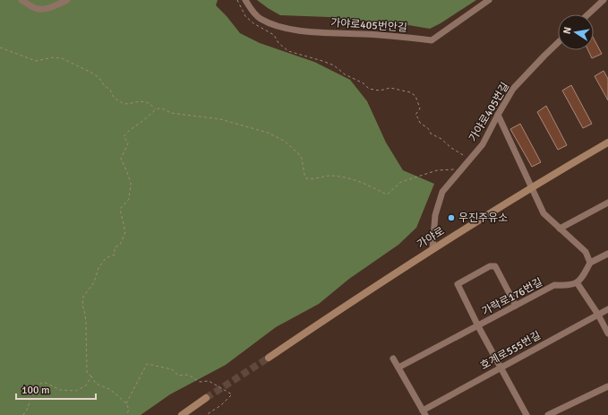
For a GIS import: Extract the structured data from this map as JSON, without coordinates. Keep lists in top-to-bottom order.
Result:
{
  "streets": {
    "main road": ["가야로"],
    "street": [
      "가야로405번안길",
      "가야로405번길",
      "가락로176번길",
      "호계로555번길"
    ]
  },
  "crossings": [
    ["가야로405번길", "가야로"],
    ["가락로176번길", "호계로555번길"]
  ],
  "places": ["우진주유소"],
  "scale_bar": "100 m",
  "north": "left"
}
